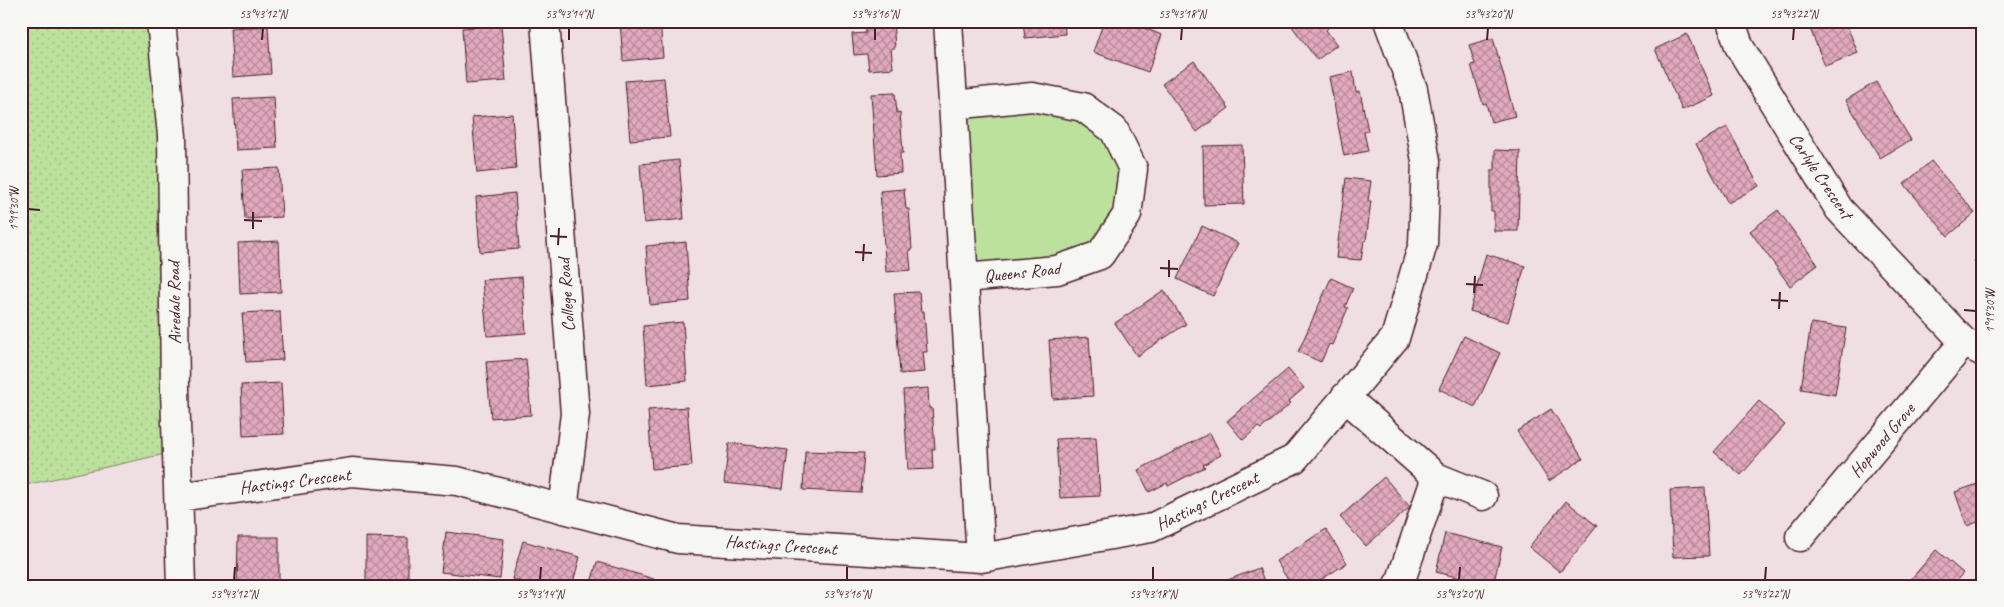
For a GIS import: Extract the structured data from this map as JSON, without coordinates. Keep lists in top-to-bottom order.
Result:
{
  "streets": {
    "street": [
      "Carlyle Crescent",
      "Queens Road",
      "College Road",
      "Airedale Road",
      "Hopwood Grove",
      "Hastings Crescent"
    ]
  },
  "crossings": [
    ["Carlyle Crescent", "Hopwood Grove"],
    ["Queens Road", "Hastings Crescent"],
    ["College Road", "Hastings Crescent"],
    ["Airedale Road", "Hastings Crescent"]
  ],
  "coordinates": [
    "53°43'12\"N",
    "53°43'14\"N",
    "53°43'16\"N",
    "53°43'18\"N",
    "53°43'20\"N",
    "53°43'22\"N",
    "1°19'30\"W"
  ]
}
